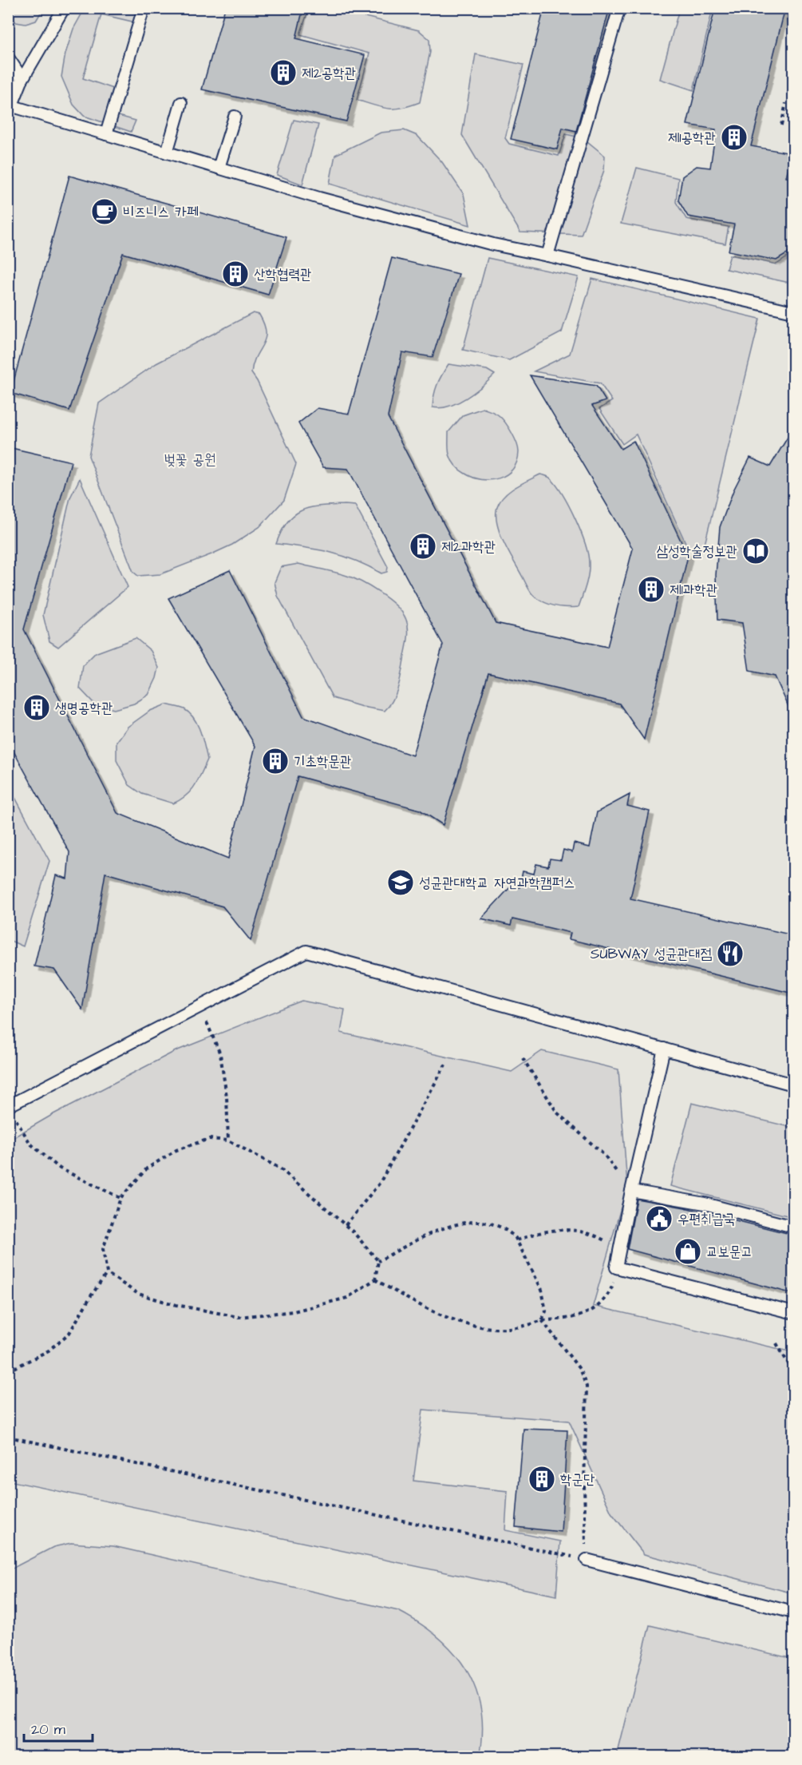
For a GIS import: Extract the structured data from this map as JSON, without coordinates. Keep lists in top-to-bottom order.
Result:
{
  "parks": ["벚꽃 공원"],
  "places": {
    "building": [
      "제2공학관",
      "제1공학관",
      "산학협력관",
      "제2과학관",
      "제1과학관",
      "생명공학관",
      "기초학문관",
      "학군단"
    ],
    "cafe": ["비즈니스 카페"],
    "library": ["삼성학술정보관"],
    "school or university": ["성균관대학교 자연과학캠퍼스"],
    "restaurant": ["SUBWAY 성균관대점"],
    "public building": ["우편취급국"],
    "shop": ["교보문고"]
  },
  "scale_bar": "20 m"
}
